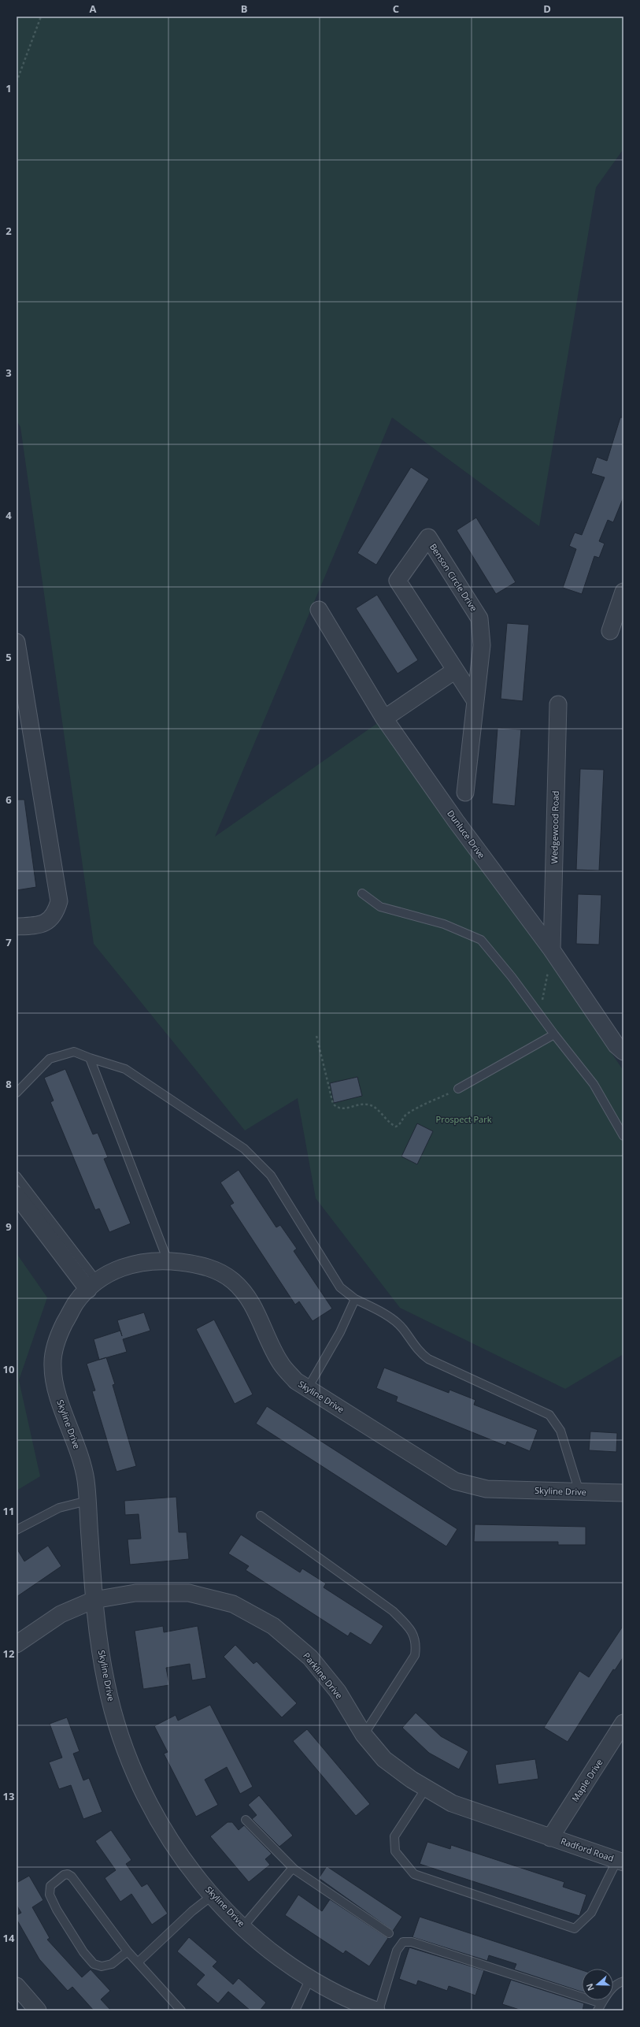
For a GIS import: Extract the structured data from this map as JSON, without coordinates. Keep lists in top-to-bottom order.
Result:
{
  "streets": {
    "street": [
      "Benson Circle Drive",
      "Wedgewood Road",
      "Dunluce Drive",
      "Skyline Drive",
      "Parkline Drive",
      "Maple Drive",
      "Radford Road"
    ]
  },
  "crossings": [
    ["Wedgewood Road", "Dunluce Drive"],
    ["Skyline Drive", "Parkline Drive"],
    ["Parkline Drive", "Maple Drive"],
    ["Parkline Drive", "Radford Road"],
    ["Maple Drive", "Radford Road"]
  ],
  "parks": ["Prospect Park"],
  "north": "left",
  "grid": {
    "columns": [
      "A",
      "B",
      "C",
      "D"
    ],
    "rows": [
      "1",
      "2",
      "3",
      "4",
      "5",
      "6",
      "7",
      "8",
      "9",
      "10",
      "11",
      "12",
      "13",
      "14"
    ]
  }
}
